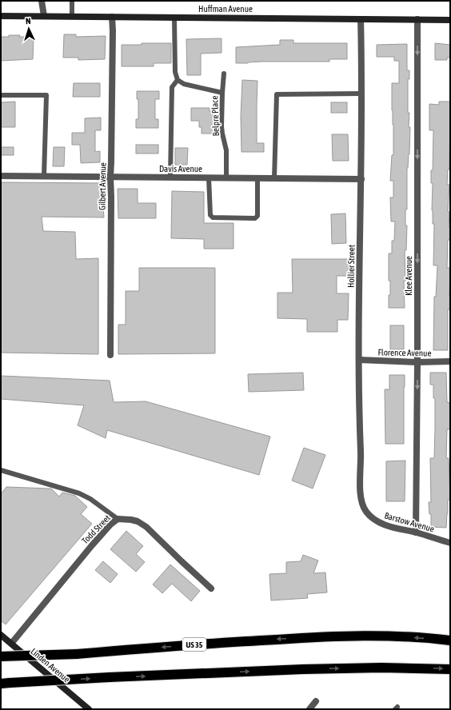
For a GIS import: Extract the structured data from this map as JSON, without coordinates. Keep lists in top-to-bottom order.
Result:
{
  "streets": {
    "highway": ["US 35"],
    "street": [
      "Huffman Avenue",
      "Davis Avenue",
      "Gilbert Avenue",
      "Hollier Street",
      "Klee Avenue",
      "Florence Avenue",
      "Barstow Avenue",
      "Todd Street",
      "Linden Avenue"
    ],
    "lane": ["Belpre Place"]
  },
  "crossings": [
    ["Huffman Avenue", "Gilbert Avenue"],
    ["Huffman Avenue", "Hollier Street"],
    ["Huffman Avenue", "Klee Avenue"],
    ["Belpre Place", "Davis Avenue"],
    ["Davis Avenue", "Gilbert Avenue"],
    ["Davis Avenue", "Hollier Street"],
    ["Hollier Street", "Florence Avenue"],
    ["Hollier Street", "Barstow Avenue"],
    ["Klee Avenue", "Florence Avenue"],
    ["Klee Avenue", "Barstow Avenue"],
    ["Todd Street", "Linden Avenue"]
  ],
  "one_way": ["Klee Avenue"],
  "north": "top"
}
